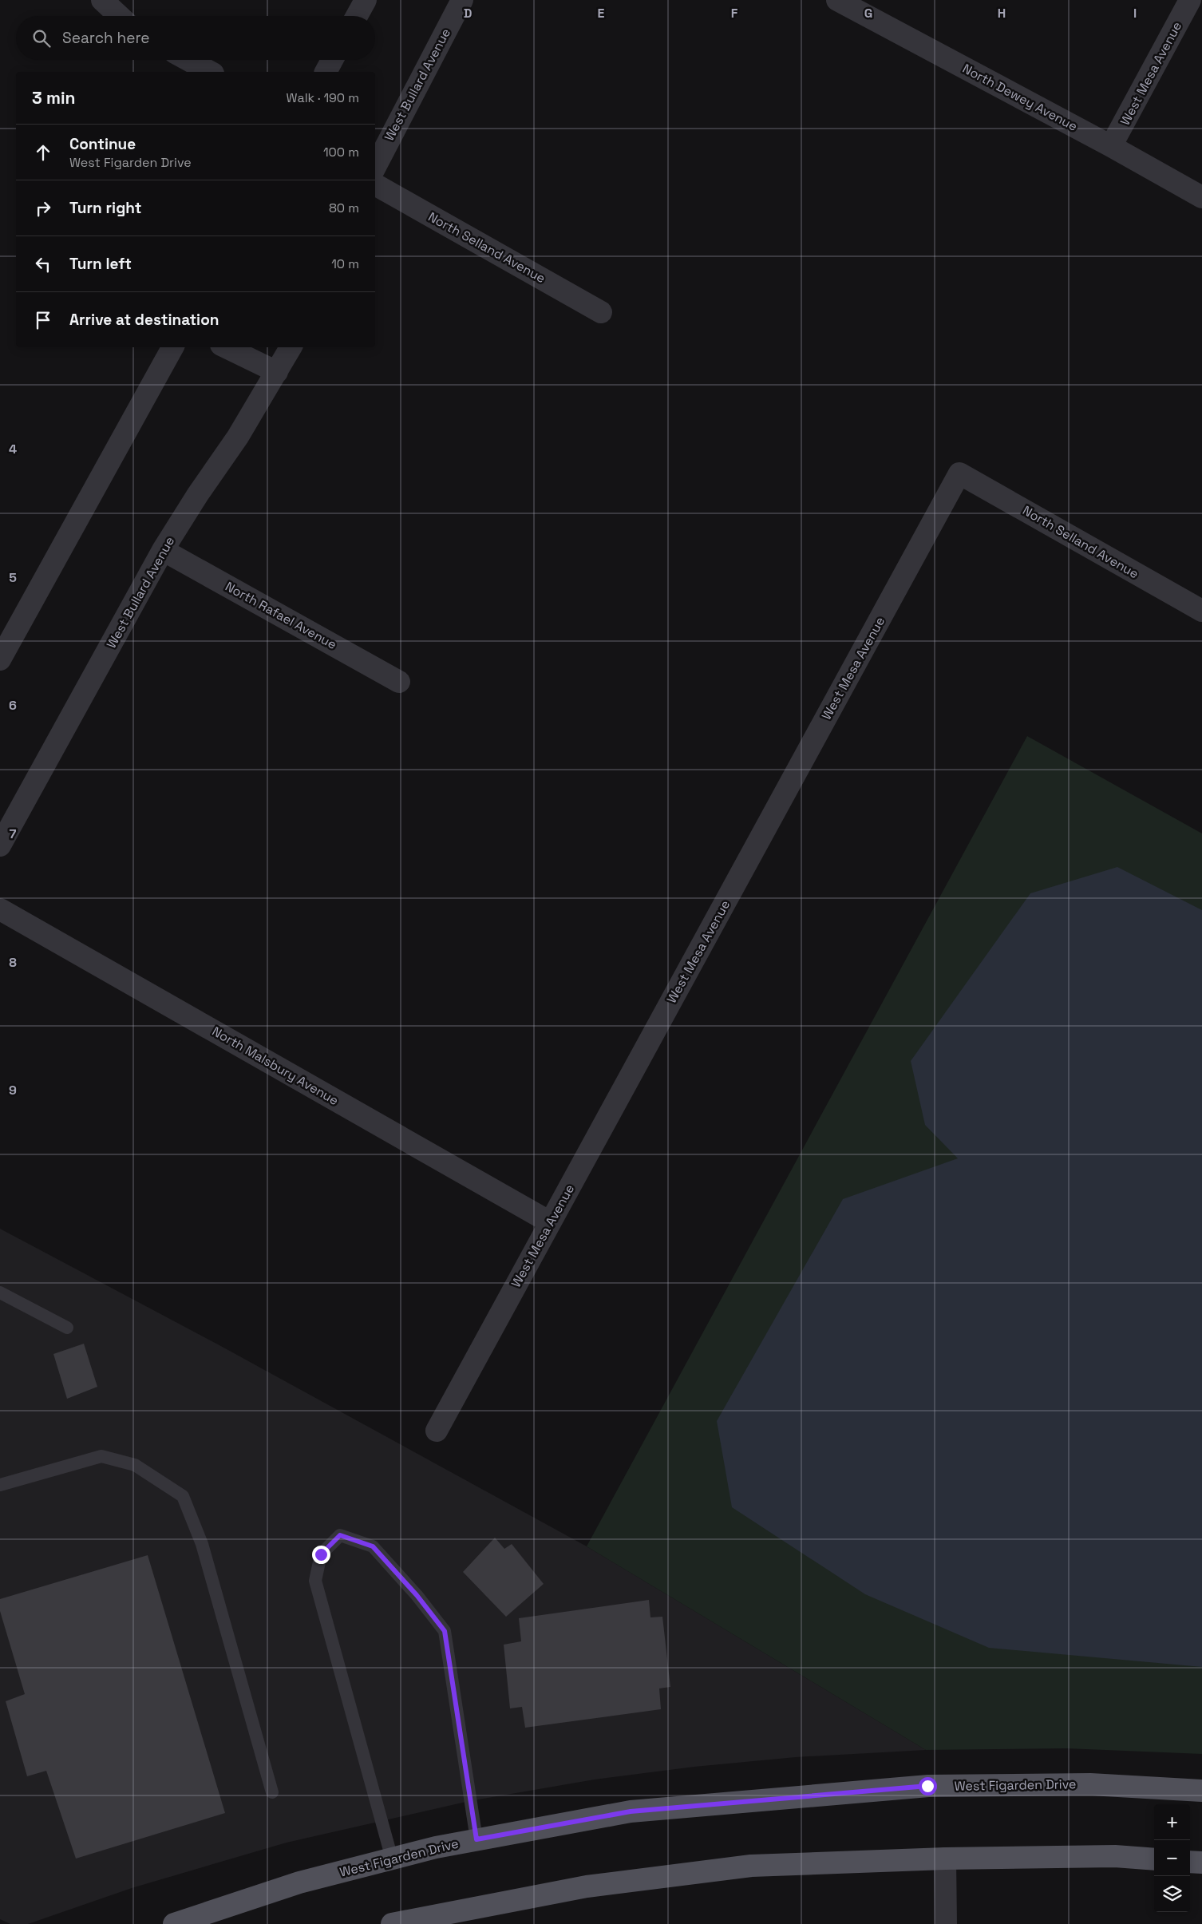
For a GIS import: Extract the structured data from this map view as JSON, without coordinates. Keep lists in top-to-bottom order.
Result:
{
  "streets": {
    "main road": ["West Figarden Drive"],
    "street": [
      "West Mesa Avenue",
      "West Bullard Avenue",
      "North Dewey Avenue",
      "North Selland Avenue",
      "North Rafael Avenue",
      "North Malsbury Avenue"
    ]
  },
  "crossings": [
    ["West Mesa Avenue", "North Dewey Avenue"],
    ["West Mesa Avenue", "North Selland Avenue"],
    ["West Mesa Avenue", "North Malsbury Avenue"],
    ["West Bullard Avenue", "North Rafael Avenue"]
  ],
  "page": {
    "search": "Search here",
    "heading": ["3 min", "Walk · 190 m"],
    "list": [
      ["Continue", "West Figarden Drive", "100 m"],
      ["Turn right", "80 m"],
      ["Turn left", "10 m"],
      "Arrive at destination"
    ],
    "map_buttons": ["+", "−"]
  },
  "grid": {
    "columns": [
      "D",
      "E",
      "F",
      "G",
      "H",
      "I"
    ],
    "rows": [
      "4",
      "5",
      "6",
      "7",
      "8",
      "9"
    ]
  }
}
